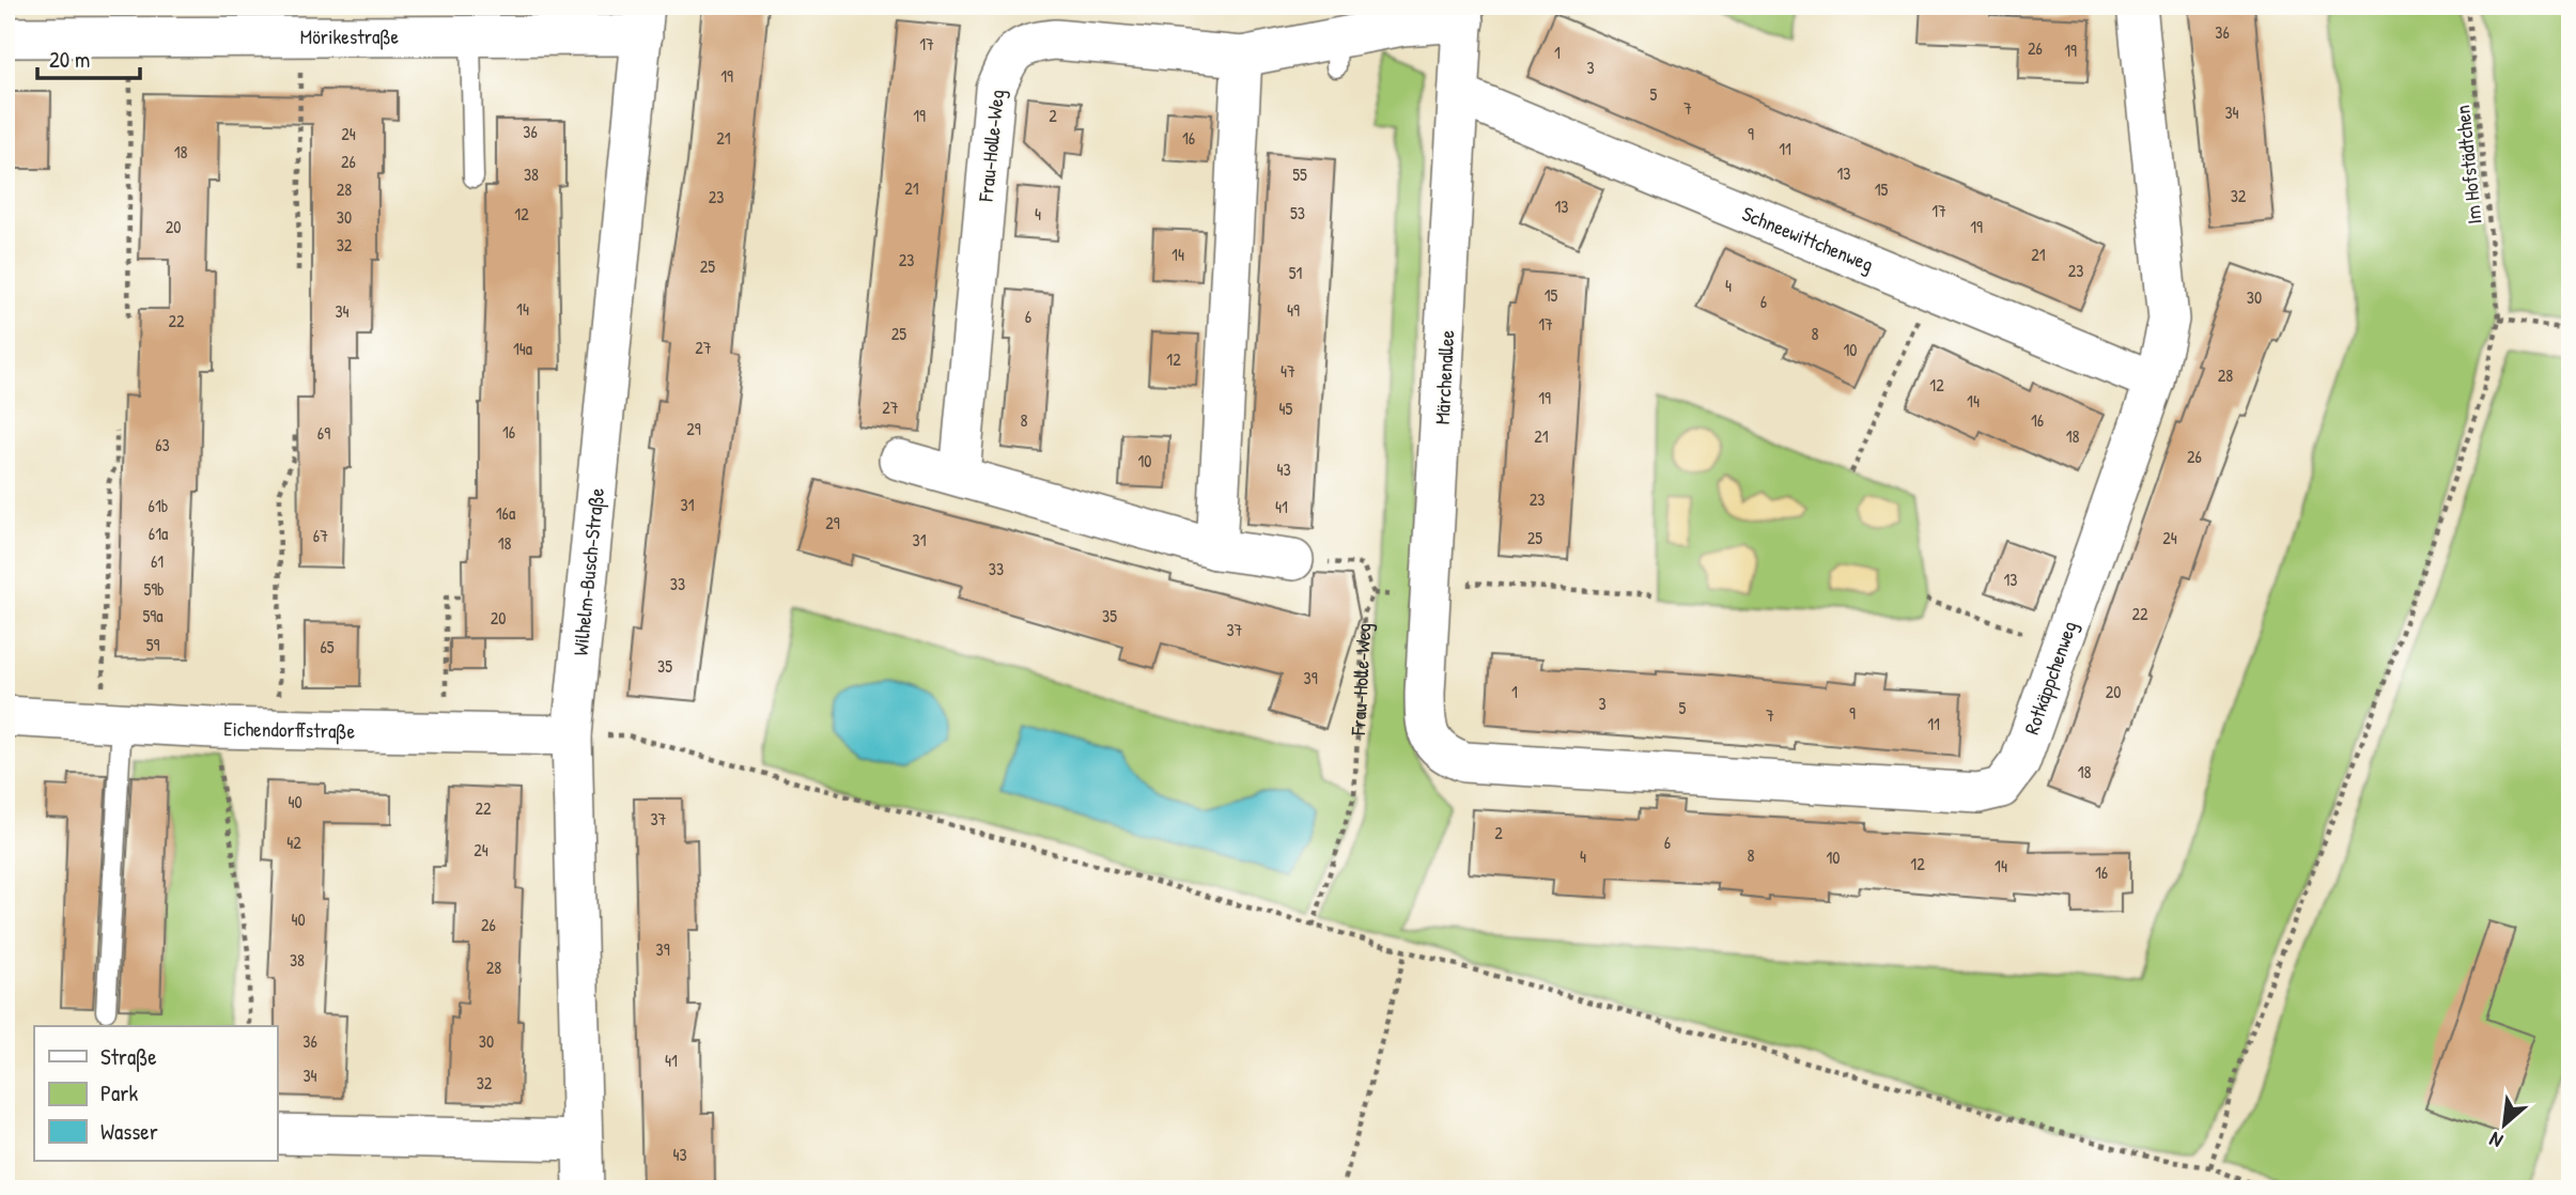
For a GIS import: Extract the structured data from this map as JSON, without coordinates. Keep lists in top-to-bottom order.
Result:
{
  "streets": {
    "street": [
      "Mörikestraße",
      "Frau-Holle-Weg",
      "Schneewittchenweg",
      "Märchenallee",
      "Wilhelm-Busch-Straße",
      "Rotkäppchenweg",
      "Eichendorffstraße"
    ],
    "path": ["Im Hofstädtchen"]
  },
  "crossings": [
    ["Mörikestraße", "Wilhelm-Busch-Straße"],
    ["Frau-Holle-Weg", "Märchenallee"],
    ["Schneewittchenweg", "Märchenallee"],
    ["Schneewittchenweg", "Rotkäppchenweg"],
    ["Märchenallee", "Rotkäppchenweg"],
    ["Wilhelm-Busch-Straße", "Eichendorffstraße"]
  ],
  "house_numbers": [
    "36",
    "17",
    "26",
    "19",
    "1",
    "3",
    "19",
    "5",
    "7",
    "34",
    "19",
    "2",
    "36",
    "24",
    "9",
    "21",
    "16",
    "11",
    "18",
    "26",
    "13",
    "38",
    "55",
    "21",
    "28",
    "15",
    "32",
    "23",
    "13",
    "17",
    "53",
    "12",
    "4",
    "30",
    "20",
    "19",
    "32",
    "14",
    "21",
    "23",
    "25",
    "23",
    "51",
    "4",
    "15",
    "30",
    "6",
    "14",
    "49",
    "34",
    "6",
    "22",
    "17",
    "25",
    "8",
    "27",
    "14a",
    "10",
    "12",
    "47",
    "28",
    "12",
    "19",
    "14",
    "27",
    "45",
    "8",
    "16",
    "29",
    "16",
    "69",
    "21",
    "18",
    "63",
    "26",
    "10",
    "43",
    "23",
    "31",
    "61b",
    "41",
    "16a",
    "29",
    "61a",
    "67",
    "25",
    "24",
    "31",
    "18",
    "61",
    "33",
    "13",
    "33",
    "59b",
    "22",
    "59a",
    "35",
    "20",
    "37",
    "59",
    "65",
    "35",
    "39",
    "1",
    "20",
    "3",
    "5",
    "9",
    "7",
    "11",
    "18",
    "40",
    "22",
    "37",
    "2",
    "42",
    "6",
    "24",
    "8",
    "4",
    "10",
    "12",
    "14",
    "16",
    "40",
    "26",
    "39",
    "38",
    "28",
    "36",
    "30",
    "41",
    "34",
    "32",
    "43"
  ],
  "legend": ["Straße", "Park", "Wasser"],
  "scale_bar": "20 m",
  "north": "bottom left"
}
